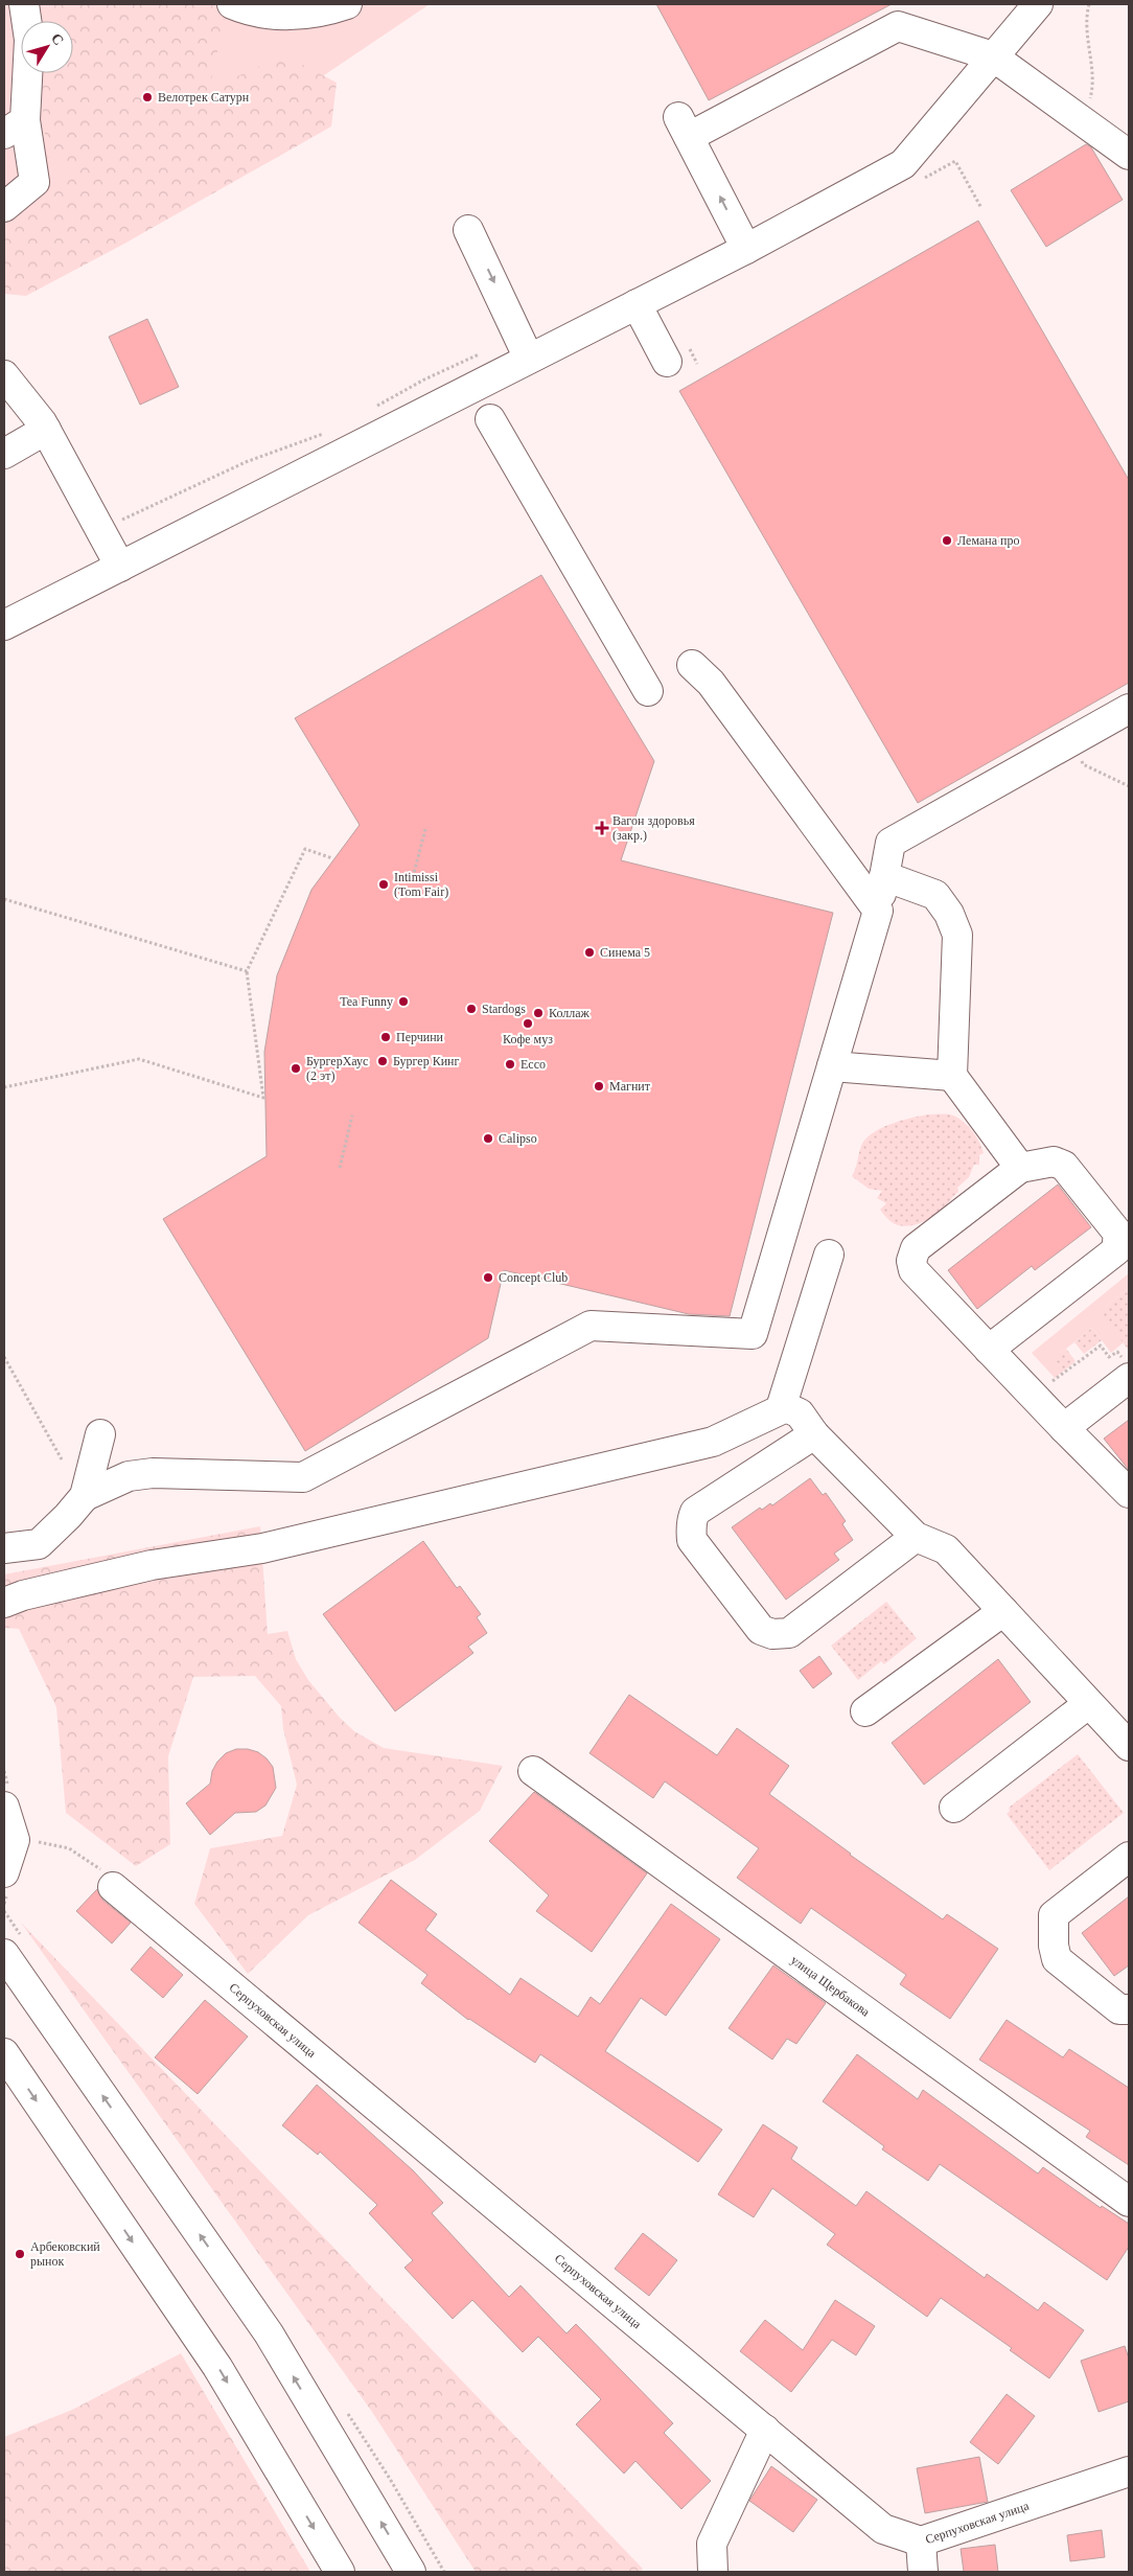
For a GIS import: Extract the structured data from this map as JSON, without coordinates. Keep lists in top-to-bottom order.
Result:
{
  "streets": {
    "street": ["улица Щербакова", "Серпуховская улица"]
  },
  "places": {
    "other": [
      "Велотрек Сатурн",
      "Лемана про",
      "Intimissi (Tom Fair)",
      "Синема 5",
      "Tea Funny",
      "Stardogs",
      "Коллаж",
      "Кофе муз",
      "Перчини",
      "Бургер Кинг",
      "Ecco",
      "БургерХаус (2 эт)",
      "Магнит",
      "Calipso",
      "Concept Club",
      "Арбековский рынок"
    ],
    "health": ["Вагон здоровья (закр.)"]
  },
  "north": "top right"
}
